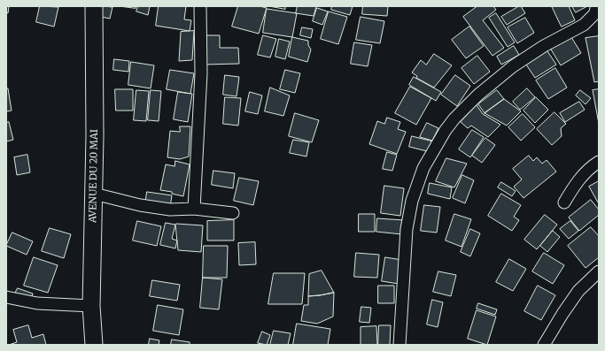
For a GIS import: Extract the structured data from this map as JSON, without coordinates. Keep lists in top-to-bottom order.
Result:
{
  "streets": {
    "main road": ["AVENUE DU 20 MAI"]
  }
}
